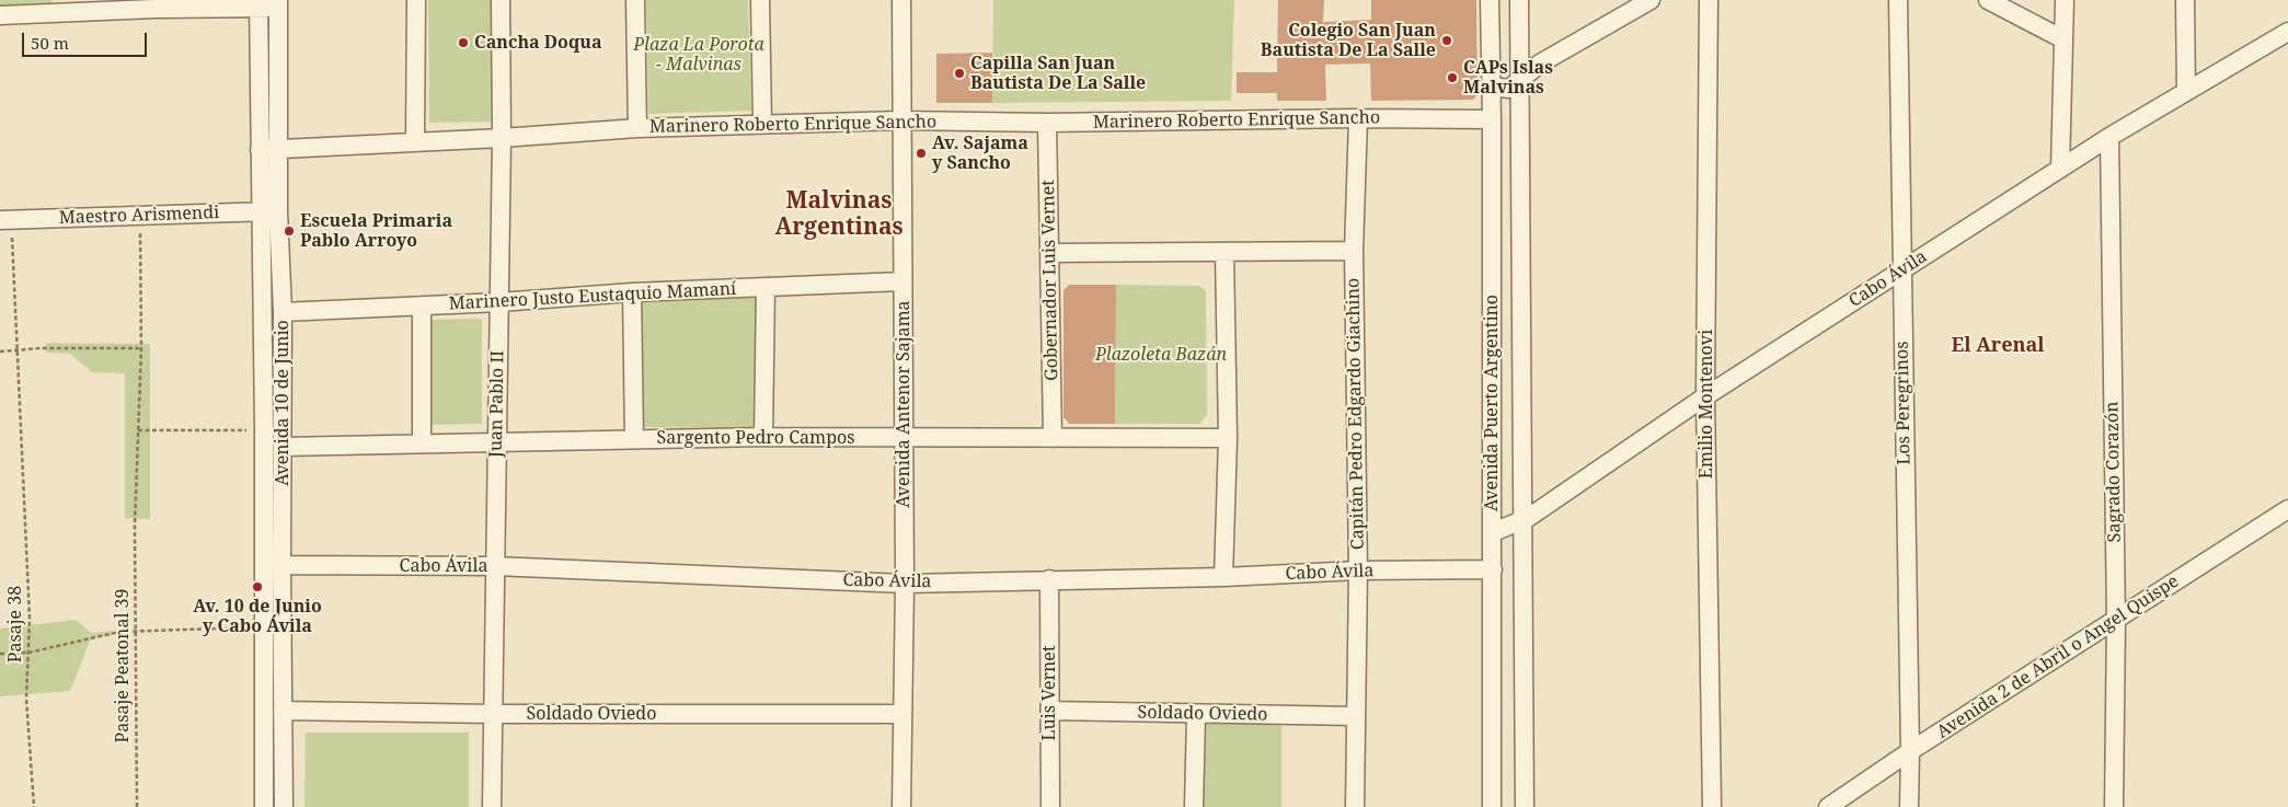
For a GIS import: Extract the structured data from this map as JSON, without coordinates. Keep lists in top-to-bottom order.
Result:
{
  "streets": {
    "street": [
      "Marinero Roberto Enrique Sancho",
      "Maestro Arismendi",
      "Cabo Ávila",
      "Gobernador Luis Vernet",
      "Marinero Justo Eustaquio Mamaní",
      "Avenida 10 de Junio",
      "Avenida Puerto Argentino",
      "Los Peregrinos",
      "Juan Pablo II",
      "Avenida Antenor Sajama",
      "Emilio Montenovi",
      "Capitán Pedro Edgardo Giachino",
      "Sargento Pedro Campos",
      "Sagrado Corazón",
      "Avenida 2 de Abril o Angel Quispe",
      "Luis Vernet",
      "Soldado Oviedo"
    ],
    "path": ["Pasaje 38", "Pasaje Peatonal 39"]
  },
  "crossings": [
    ["Marinero Roberto Enrique Sancho", "Gobernador Luis Vernet"],
    ["Marinero Roberto Enrique Sancho", "Avenida 10 de Junio"],
    ["Marinero Roberto Enrique Sancho", "Avenida Puerto Argentino"],
    ["Marinero Roberto Enrique Sancho", "Juan Pablo II"],
    ["Marinero Roberto Enrique Sancho", "Avenida Antenor Sajama"],
    ["Marinero Roberto Enrique Sancho", "Capitán Pedro Edgardo Giachino"],
    ["Maestro Arismendi", "Avenida 10 de Junio"],
    ["Maestro Arismendi", "Pasaje 38"],
    ["Maestro Arismendi", "Pasaje Peatonal 39"],
    ["Cabo Ávila", "Avenida 10 de Junio"],
    ["Cabo Ávila", "Avenida Puerto Argentino"],
    ["Cabo Ávila", "Los Peregrinos"],
    ["Cabo Ávila", "Juan Pablo II"],
    ["Cabo Ávila", "Avenida Antenor Sajama"],
    ["Cabo Ávila", "Emilio Montenovi"],
    ["Cabo Ávila", "Capitán Pedro Edgardo Giachino"],
    ["Cabo Ávila", "Sagrado Corazón"],
    ["Cabo Ávila", "Luis Vernet"],
    ["Gobernador Luis Vernet", "Sargento Pedro Campos"],
    ["Marinero Justo Eustaquio Mamaní", "Avenida 10 de Junio"],
    ["Marinero Justo Eustaquio Mamaní", "Juan Pablo II"],
    ["Marinero Justo Eustaquio Mamaní", "Avenida Antenor Sajama"],
    ["Avenida 10 de Junio", "Sargento Pedro Campos"],
    ["Avenida 10 de Junio", "Soldado Oviedo"],
    ["Los Peregrinos", "Avenida 2 de Abril o Angel Quispe"],
    ["Juan Pablo II", "Sargento Pedro Campos"],
    ["Juan Pablo II", "Soldado Oviedo"],
    ["Avenida Antenor Sajama", "Sargento Pedro Campos"],
    ["Avenida Antenor Sajama", "Soldado Oviedo"],
    ["Capitán Pedro Edgardo Giachino", "Soldado Oviedo"],
    ["Sagrado Corazón", "Avenida 2 de Abril o Angel Quispe"],
    ["Luis Vernet", "Soldado Oviedo"]
  ],
  "districts": ["Malvinas Argentinas", "El Arenal"],
  "parks": ["Plaza La Porota - Malvinas", "Plazoleta Bazán"],
  "places": [
    "Colegio San Juan Bautista De La Salle",
    "Cancha Doqua",
    "Capilla San Juan Bautista De La Salle",
    "CAPs Islas Malvinas",
    "Av. Sajama y Sancho",
    "Escuela Primaria Pablo Arroyo",
    "Av. 10 de Junio y Cabo Ávila"
  ],
  "scale_bar": "50 m"
}
